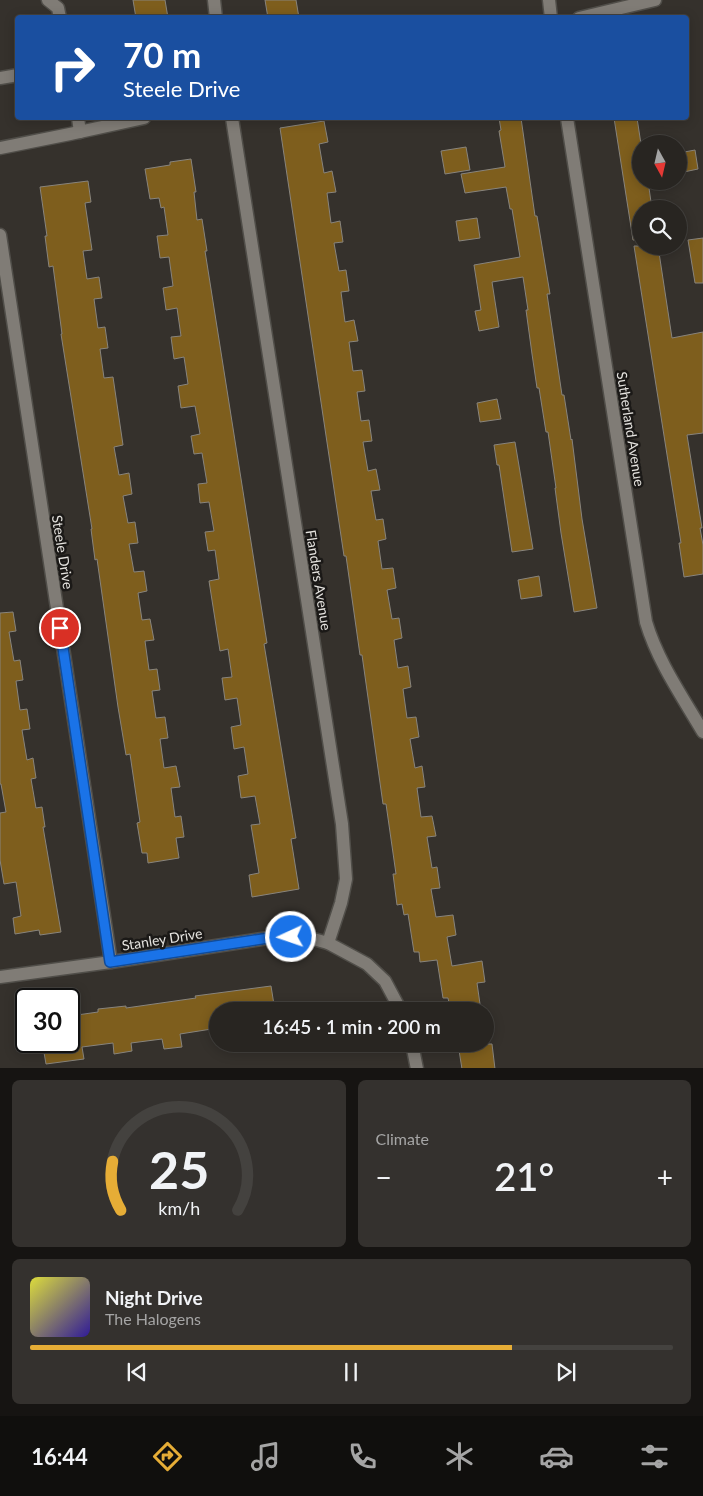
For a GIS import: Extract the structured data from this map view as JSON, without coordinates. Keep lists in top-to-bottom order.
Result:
{
  "streets": {
    "street": [
      "Sutherland Avenue",
      "Steele Drive",
      "Flanders Avenue",
      "Stanley Drive"
    ]
  },
  "crossings": [
    ["Steele Drive", "Stanley Drive"],
    ["Flanders Avenue", "Stanley Drive"]
  ],
  "north": "bottom",
  "page": {
    "turn": ["70 m", "Steele Drive"],
    "limit": "30",
    "trip": "16:45 · 1 min · 200 m",
    "tile": "Climate",
    "heat": ["−", "21°", "+"],
    "song": ["Night Drive", "The Halogens"],
    "tabs": "16:44",
    "gauge": ["25", "km/h"]
  }
}
